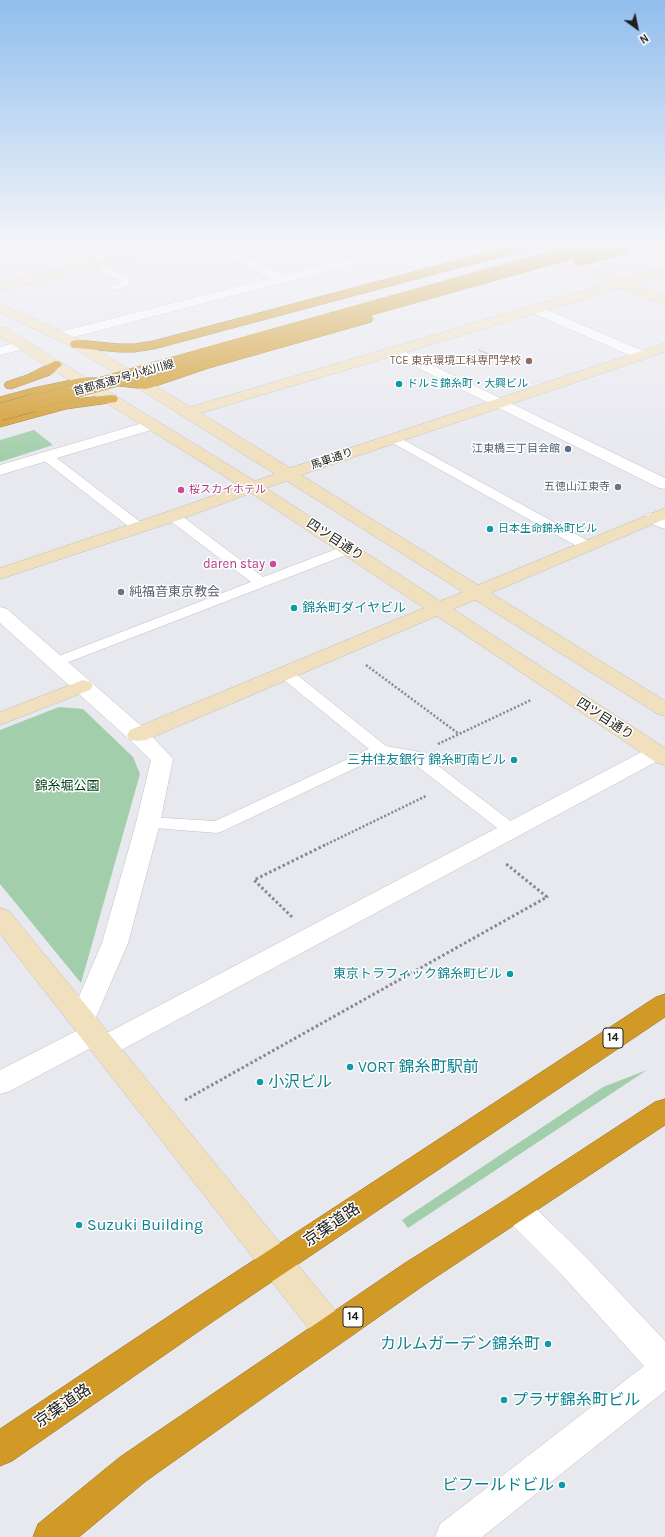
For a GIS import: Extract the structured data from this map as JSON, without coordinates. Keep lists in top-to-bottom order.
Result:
{
  "streets": {
    "highway": ["首都高速7号小松川線", "14", "京葉道路"],
    "street": ["馬車通り", "四ツ目通り"]
  },
  "crossings": [
    ["馬車通り", "四ツ目通り"]
  ],
  "parks": ["錦糸堀公園"],
  "places": [
    "TCE 東京環境工科専門学校",
    "ドルミ錦糸町・大興ビル",
    "江東橋三丁目会館",
    "五徳山江東寺",
    "桜スカイホテル",
    "日本生命錦糸町ビル",
    "daren stay",
    "純福音東京教会",
    "錦糸町ダイヤビル",
    "三井住友銀行 錦糸町南ビル",
    "東京トラフィック錦糸町ビル",
    "VORT 錦糸町駅前",
    "小沢ビル",
    "Suzuki Building",
    "カルムガーデン錦糸町",
    "プラザ錦糸町ビル",
    "ビフールドビル"
  ],
  "north": "bottom right"
}
